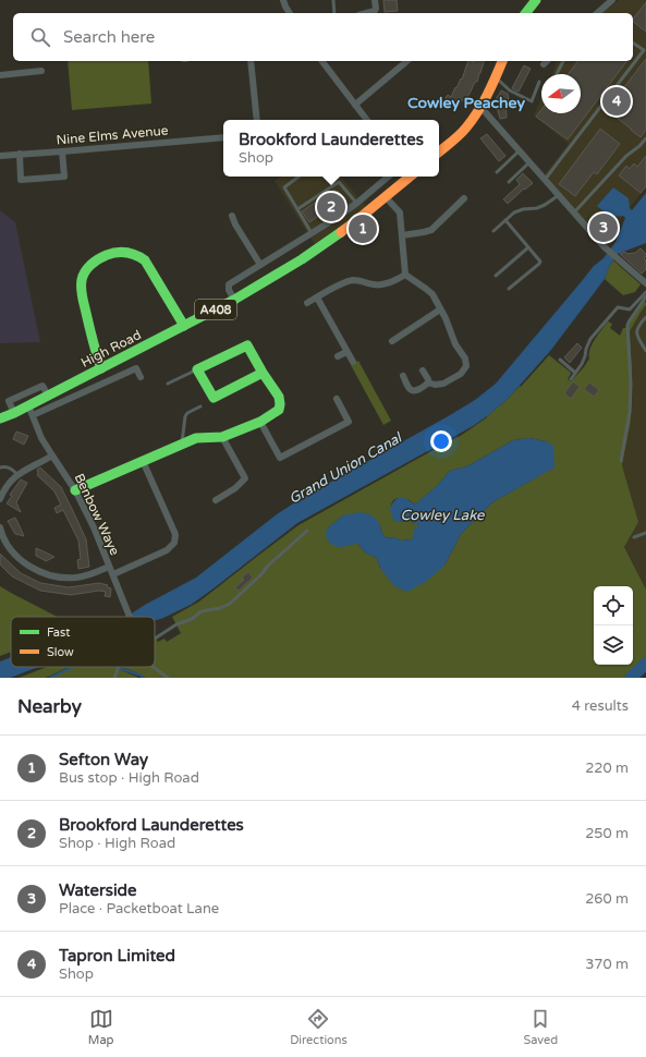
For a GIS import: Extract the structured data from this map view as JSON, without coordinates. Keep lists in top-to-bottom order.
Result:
{
  "streets": {
    "street": [
      "Nine Elms Avenue",
      "A408",
      "High Road",
      "Benbow Waye"
    ]
  },
  "crossings": [
    ["High Road", "Benbow Waye"]
  ],
  "districts": ["Cowley Peachey"],
  "water": ["Grand Union Canal", "Cowley Lake"],
  "legend": ["Fast", "Slow"],
  "north": "left",
  "page": {
    "search": "Search here",
    "pins": [
      "4",
      "2",
      "3",
      "1"
    ],
    "popup": ["Brookford Launderettes", "Shop"],
    "heading": ["Nearby", "4 results"],
    "list": [
      {
        "mark": "1",
        "name": "Sefton Way",
        "note": "Bus stop · High Road",
        "value": "220 m"
      },
      {
        "mark": "2",
        "name": "Brookford Launderettes",
        "note": "Shop · High Road",
        "value": "250 m"
      },
      {
        "mark": "3",
        "name": "Waterside",
        "note": "Place · Packetboat Lane",
        "value": "260 m"
      },
      {
        "mark": "4",
        "name": "Tapron Limited",
        "note": "Shop",
        "value": "370 m"
      }
    ],
    "nav": ["Map", "Directions", "Saved"]
  }
}
